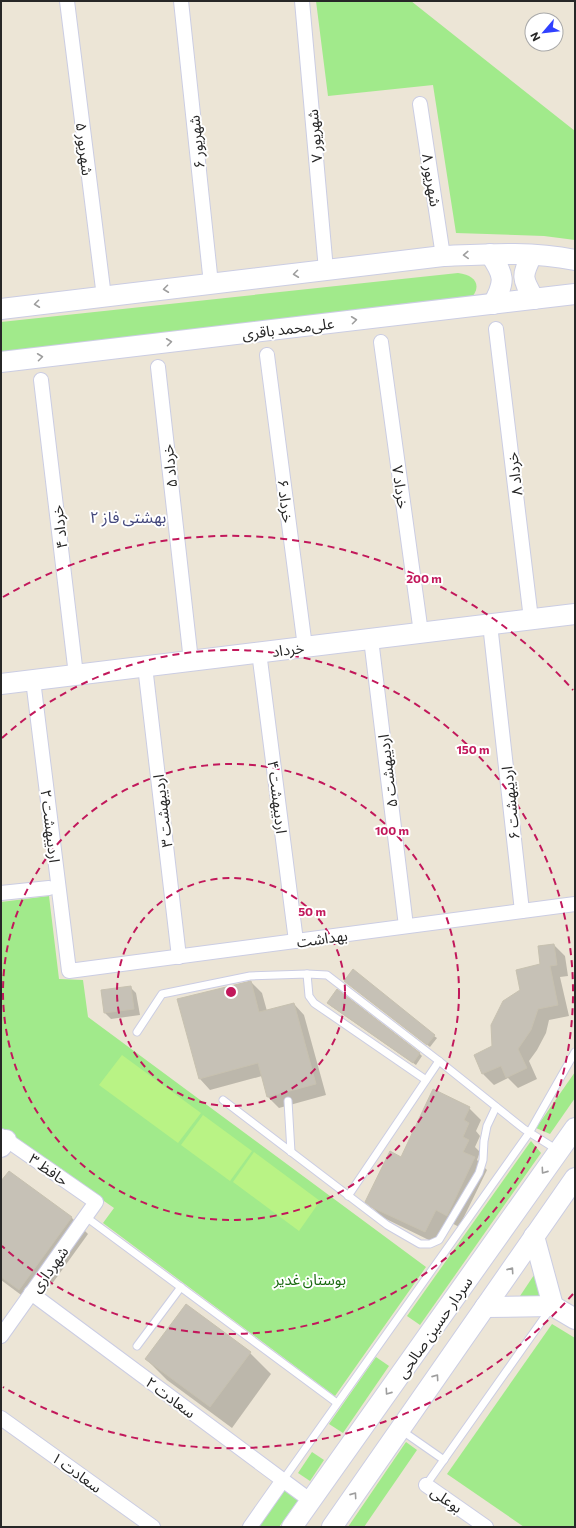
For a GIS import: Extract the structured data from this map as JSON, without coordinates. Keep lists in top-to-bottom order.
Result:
{
  "streets": {
    "main road": ["علی‌محمد باقری", "خرداد", "سردار حسین صالحی"],
    "street": [
      "شهریور ۷",
      "شهریور ۶",
      "شهریور ۵",
      "شهریور ۸",
      "خرداد ۵",
      "خرداد ۸",
      "خرداد ۷",
      "خرداد ۶",
      "خرداد ۴",
      "اردیبهشت ۵",
      "اردیبهشت ۴",
      "اردیبهشت ۶",
      "اردیبهشت ۳",
      "اردیبهشت ۲",
      "بهداشت",
      "حافظ ۳",
      "شهرداری",
      "سعادت ۲",
      "سعادت ۱",
      "بوعلی"
    ]
  },
  "crossings": [
    ["خرداد ۵", "خرداد"],
    ["خرداد ۸", "خرداد"],
    ["خرداد ۷", "خرداد"],
    ["خرداد ۶", "خرداد"],
    ["خرداد ۴", "خرداد"],
    ["خرداد", "اردیبهشت ۵"],
    ["خرداد", "اردیبهشت ۴"],
    ["خرداد", "اردیبهشت ۶"],
    ["خرداد", "اردیبهشت ۳"],
    ["خرداد", "اردیبهشت ۲"],
    ["اردیبهشت ۵", "بهداشت"],
    ["اردیبهشت ۴", "بهداشت"],
    ["اردیبهشت ۶", "بهداشت"],
    ["اردیبهشت ۳", "بهداشت"],
    ["اردیبهشت ۲", "بهداشت"],
    ["حافظ ۳", "شهرداری"],
    ["شهرداری", "سعادت ۲"],
    ["سردار حسین صالحی", "سعادت ۲"]
  ],
  "districts": ["بهشتی فاز ۲"],
  "parks": ["بوستان غدیر"],
  "north": "bottom left",
  "rings": [
    "200 m",
    "150 m",
    "100 m",
    "50 m"
  ]
}
